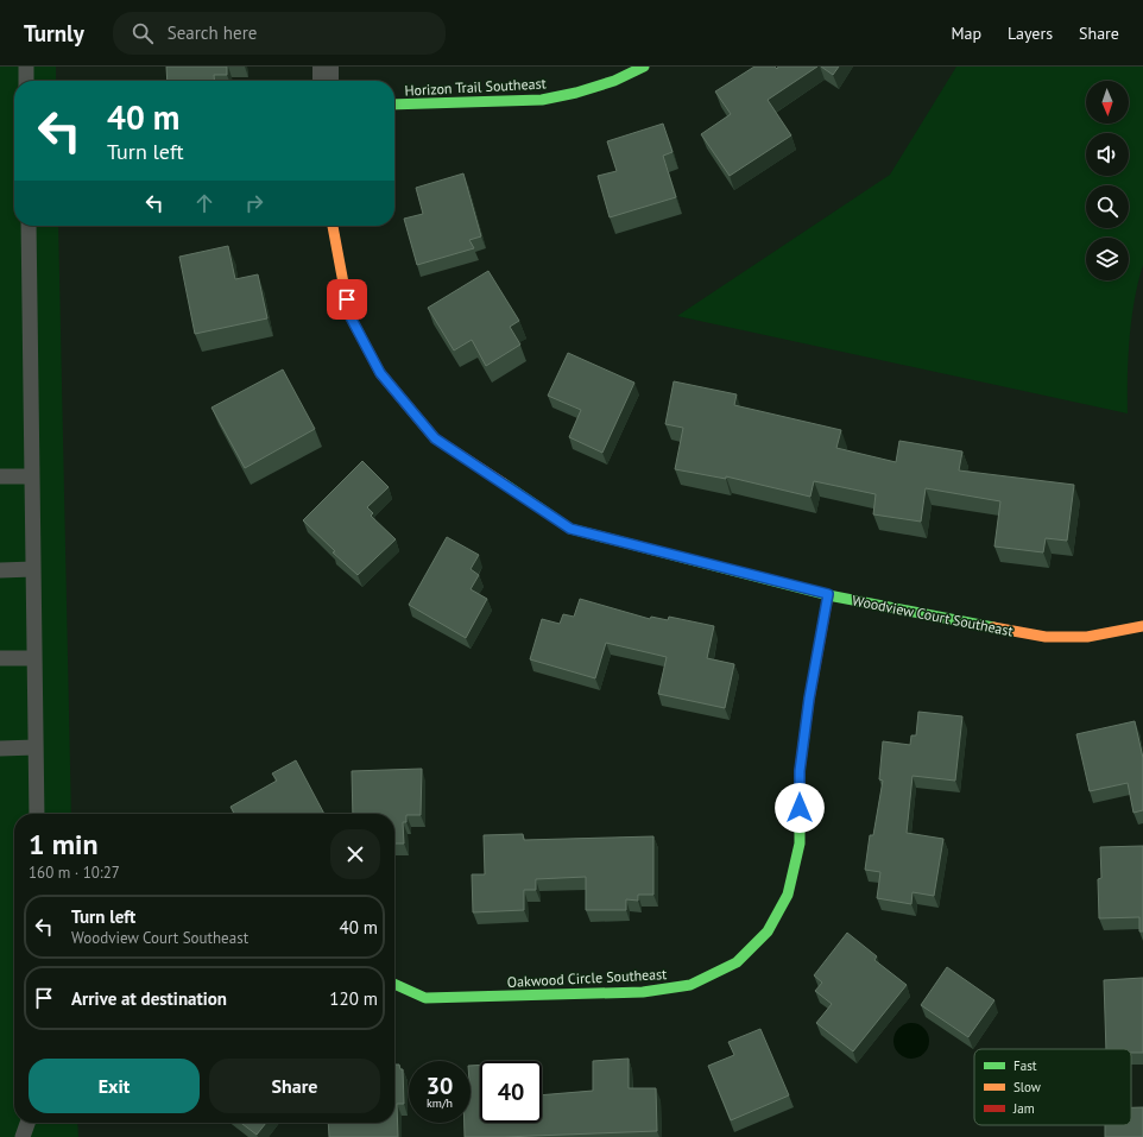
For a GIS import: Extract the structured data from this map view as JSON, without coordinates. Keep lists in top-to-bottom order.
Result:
{
  "streets": {
    "street": ["Horizon Trail Southeast", "Woodview Court Southeast", "Oakwood Circle Southeast"]
  },
  "crossings": [
    ["Woodview Court Southeast", "Oakwood Circle Southeast"]
  ],
  "legend": ["Fast", "Slow", "Jam"],
  "north": "bottom",
  "page": {
    "header": "Turnly",
    "search": "Search here",
    "nav": ["Map", "Layers", "Share"],
    "turn": ["40 m", "Turn left"],
    "heading": ["1 min", "160 m · 10:27"],
    "list": [
      {
        "name": "Turn left",
        "note": "Woodview Court Southeast",
        "value": "40 m"
      },
      {
        "name": "Arrive at destination",
        "value": "120 m"
      }
    ],
    "buttons": ["Exit", "Share"],
    "speed": "30 km/h",
    "limit": "40"
  }
}
